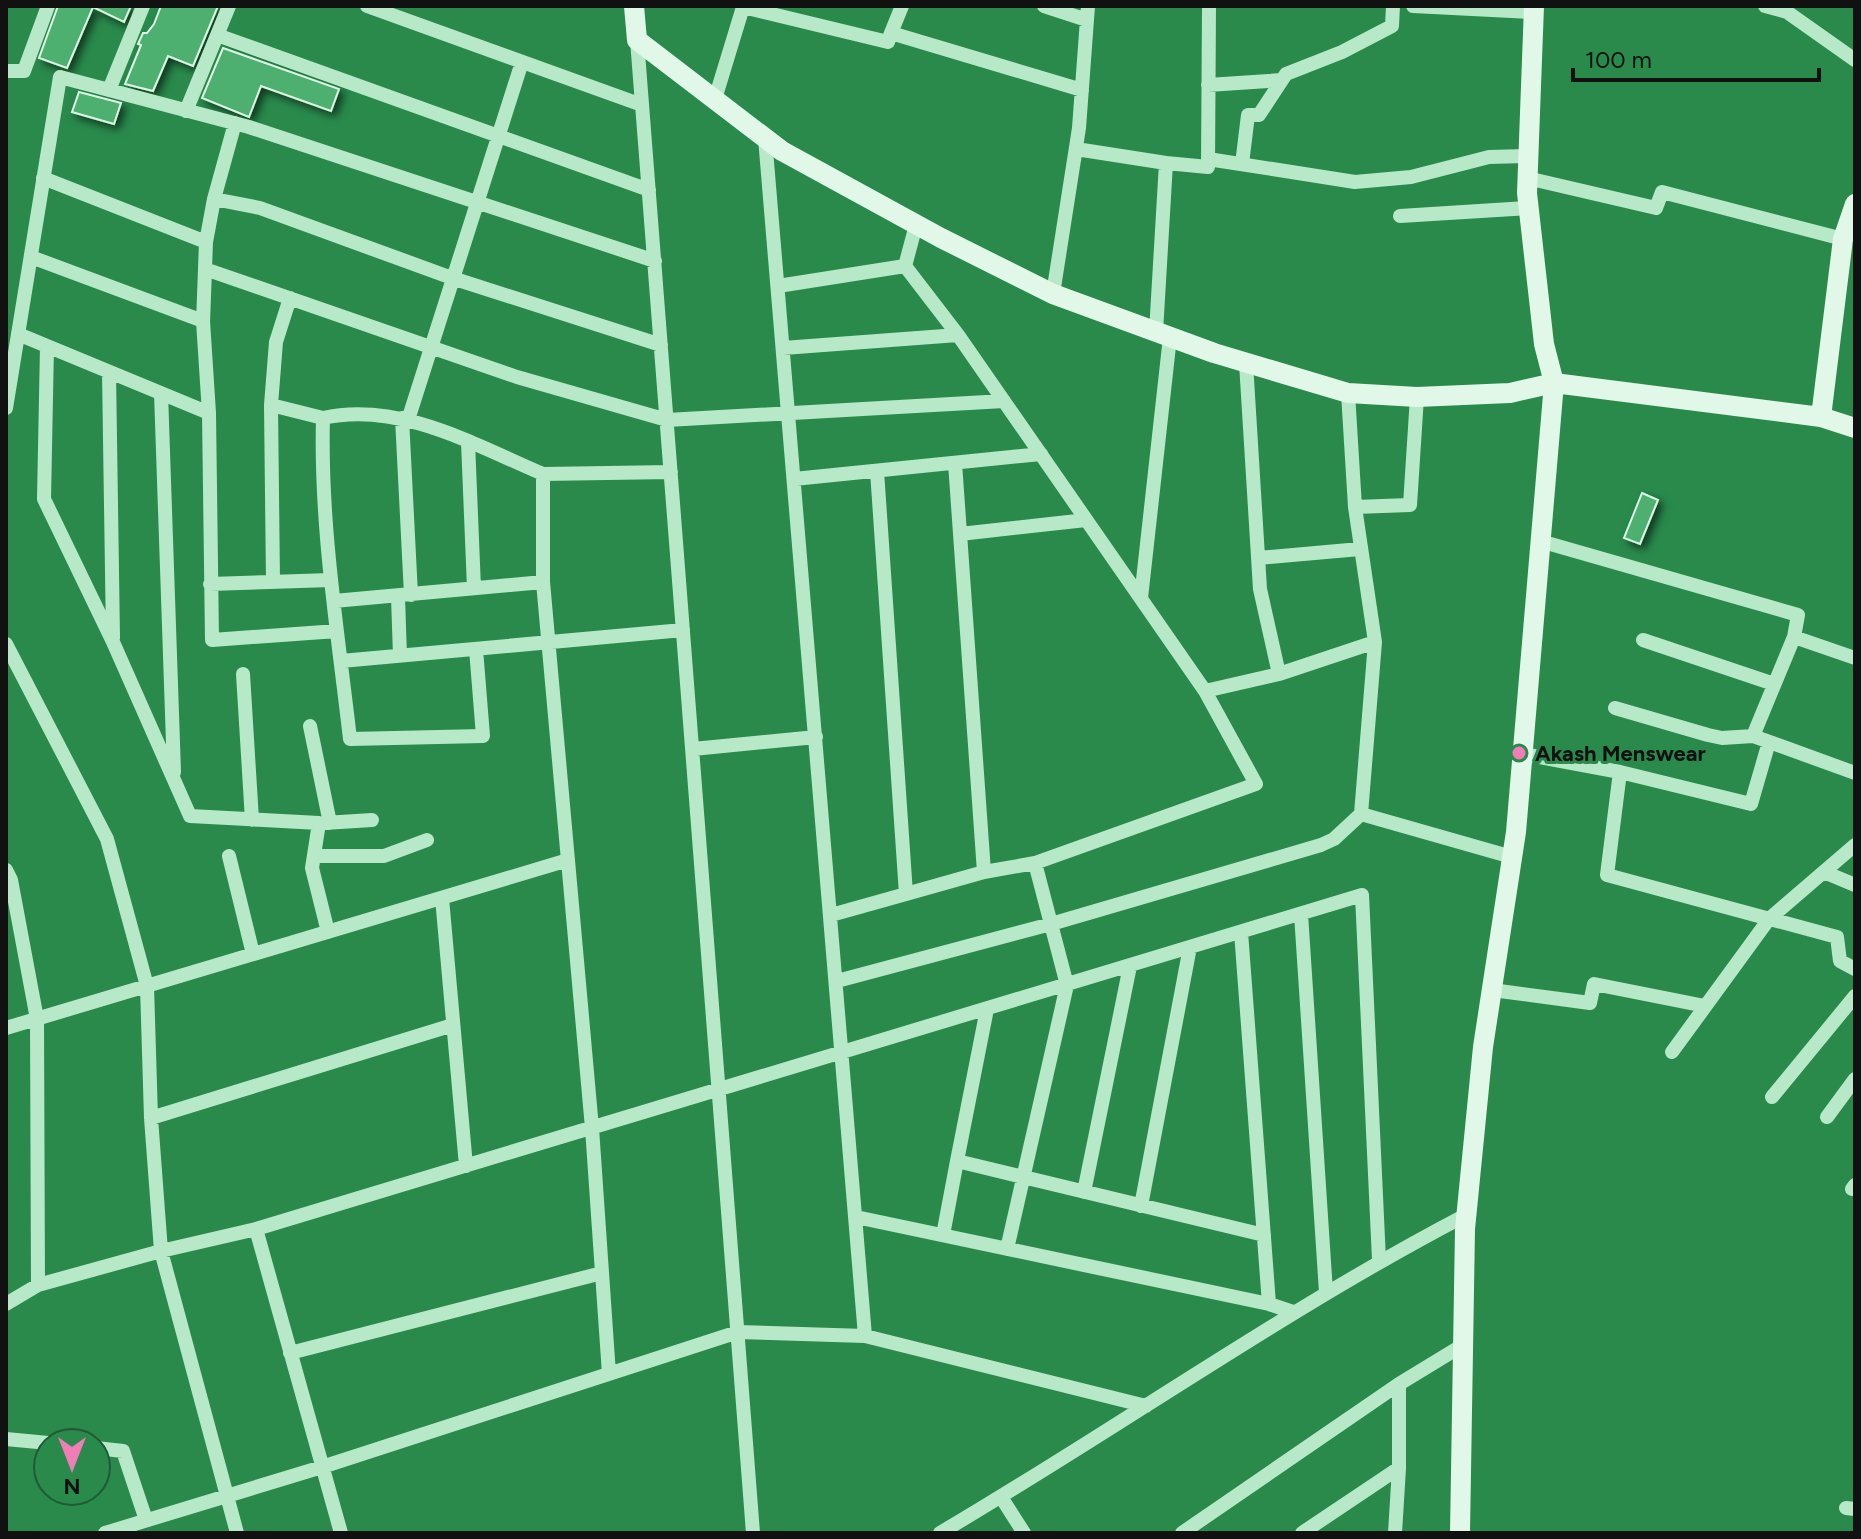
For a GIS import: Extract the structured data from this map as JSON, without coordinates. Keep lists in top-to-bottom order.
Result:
{
  "places": ["Akash Menswear"],
  "scale_bar": "100 m",
  "north": "bottom"
}
